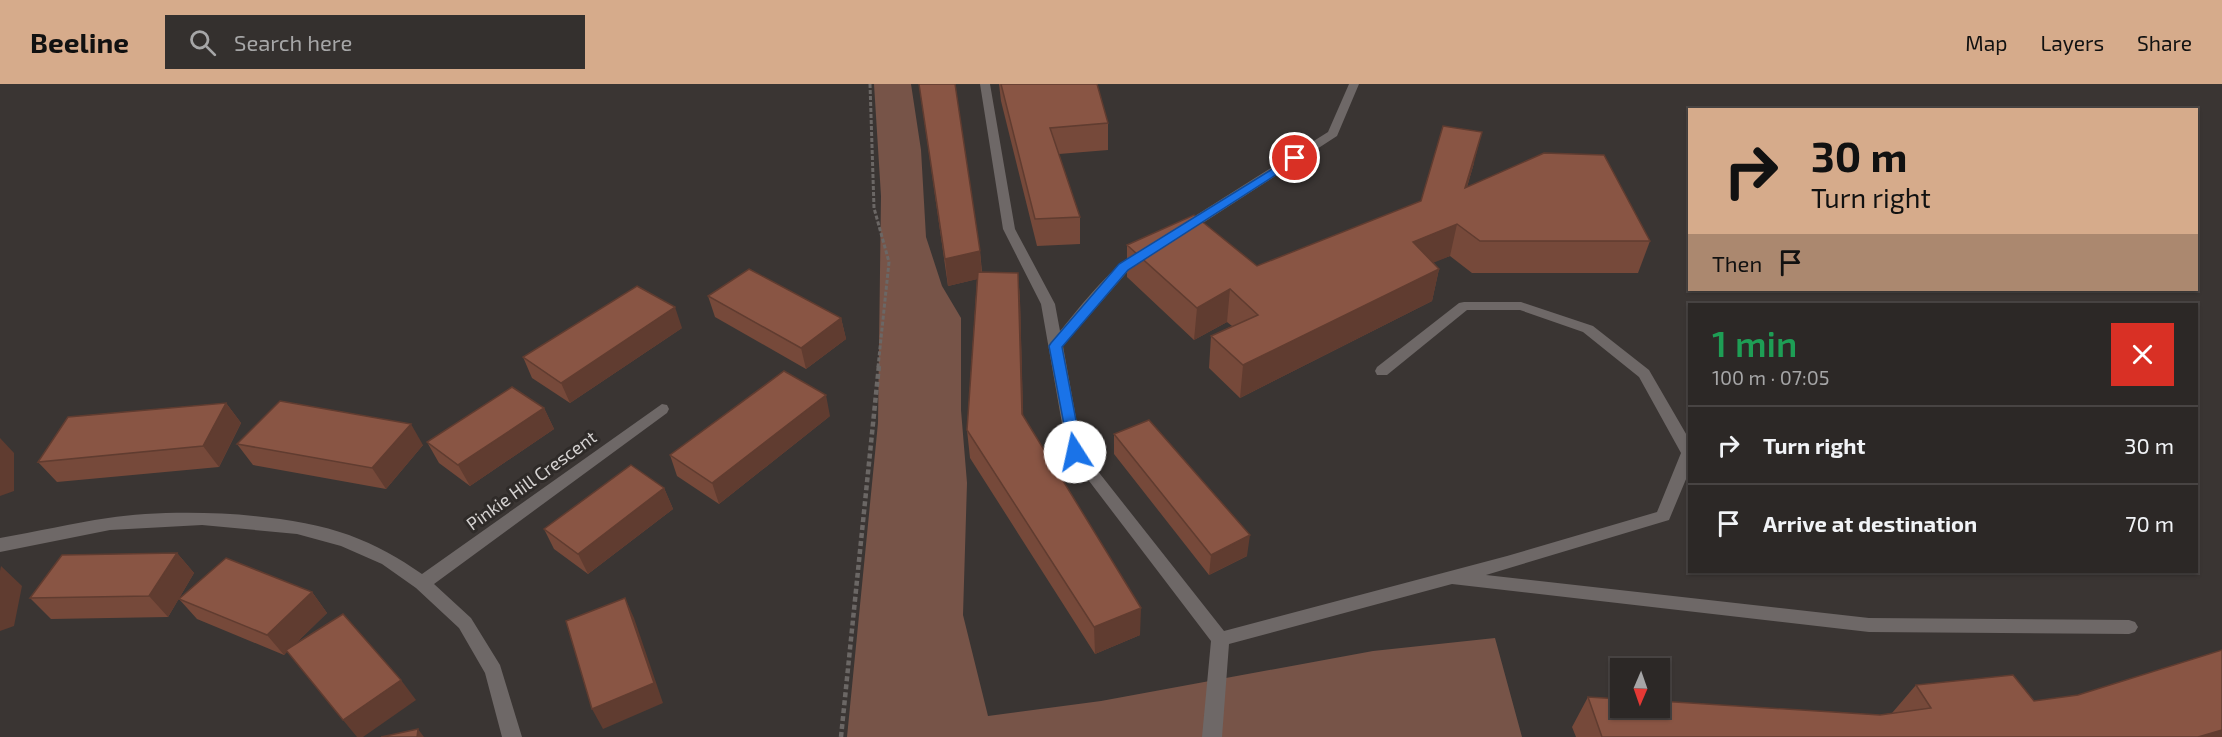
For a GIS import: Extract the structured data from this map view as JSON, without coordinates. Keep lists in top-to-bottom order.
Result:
{
  "streets": {
    "street": ["Pinkie Hill Crescent"]
  },
  "north": "bottom",
  "page": {
    "header": "Beeline",
    "search": "Search here",
    "nav": ["Map", "Layers", "Share"],
    "turn": ["30 m", "Turn right"],
    "then": "Then",
    "heading": ["1 min", "100 m · 07:05"],
    "list": [
      {
        "name": "Turn right",
        "value": "30 m"
      },
      {
        "name": "Arrive at destination",
        "value": "70 m"
      }
    ]
  }
}
